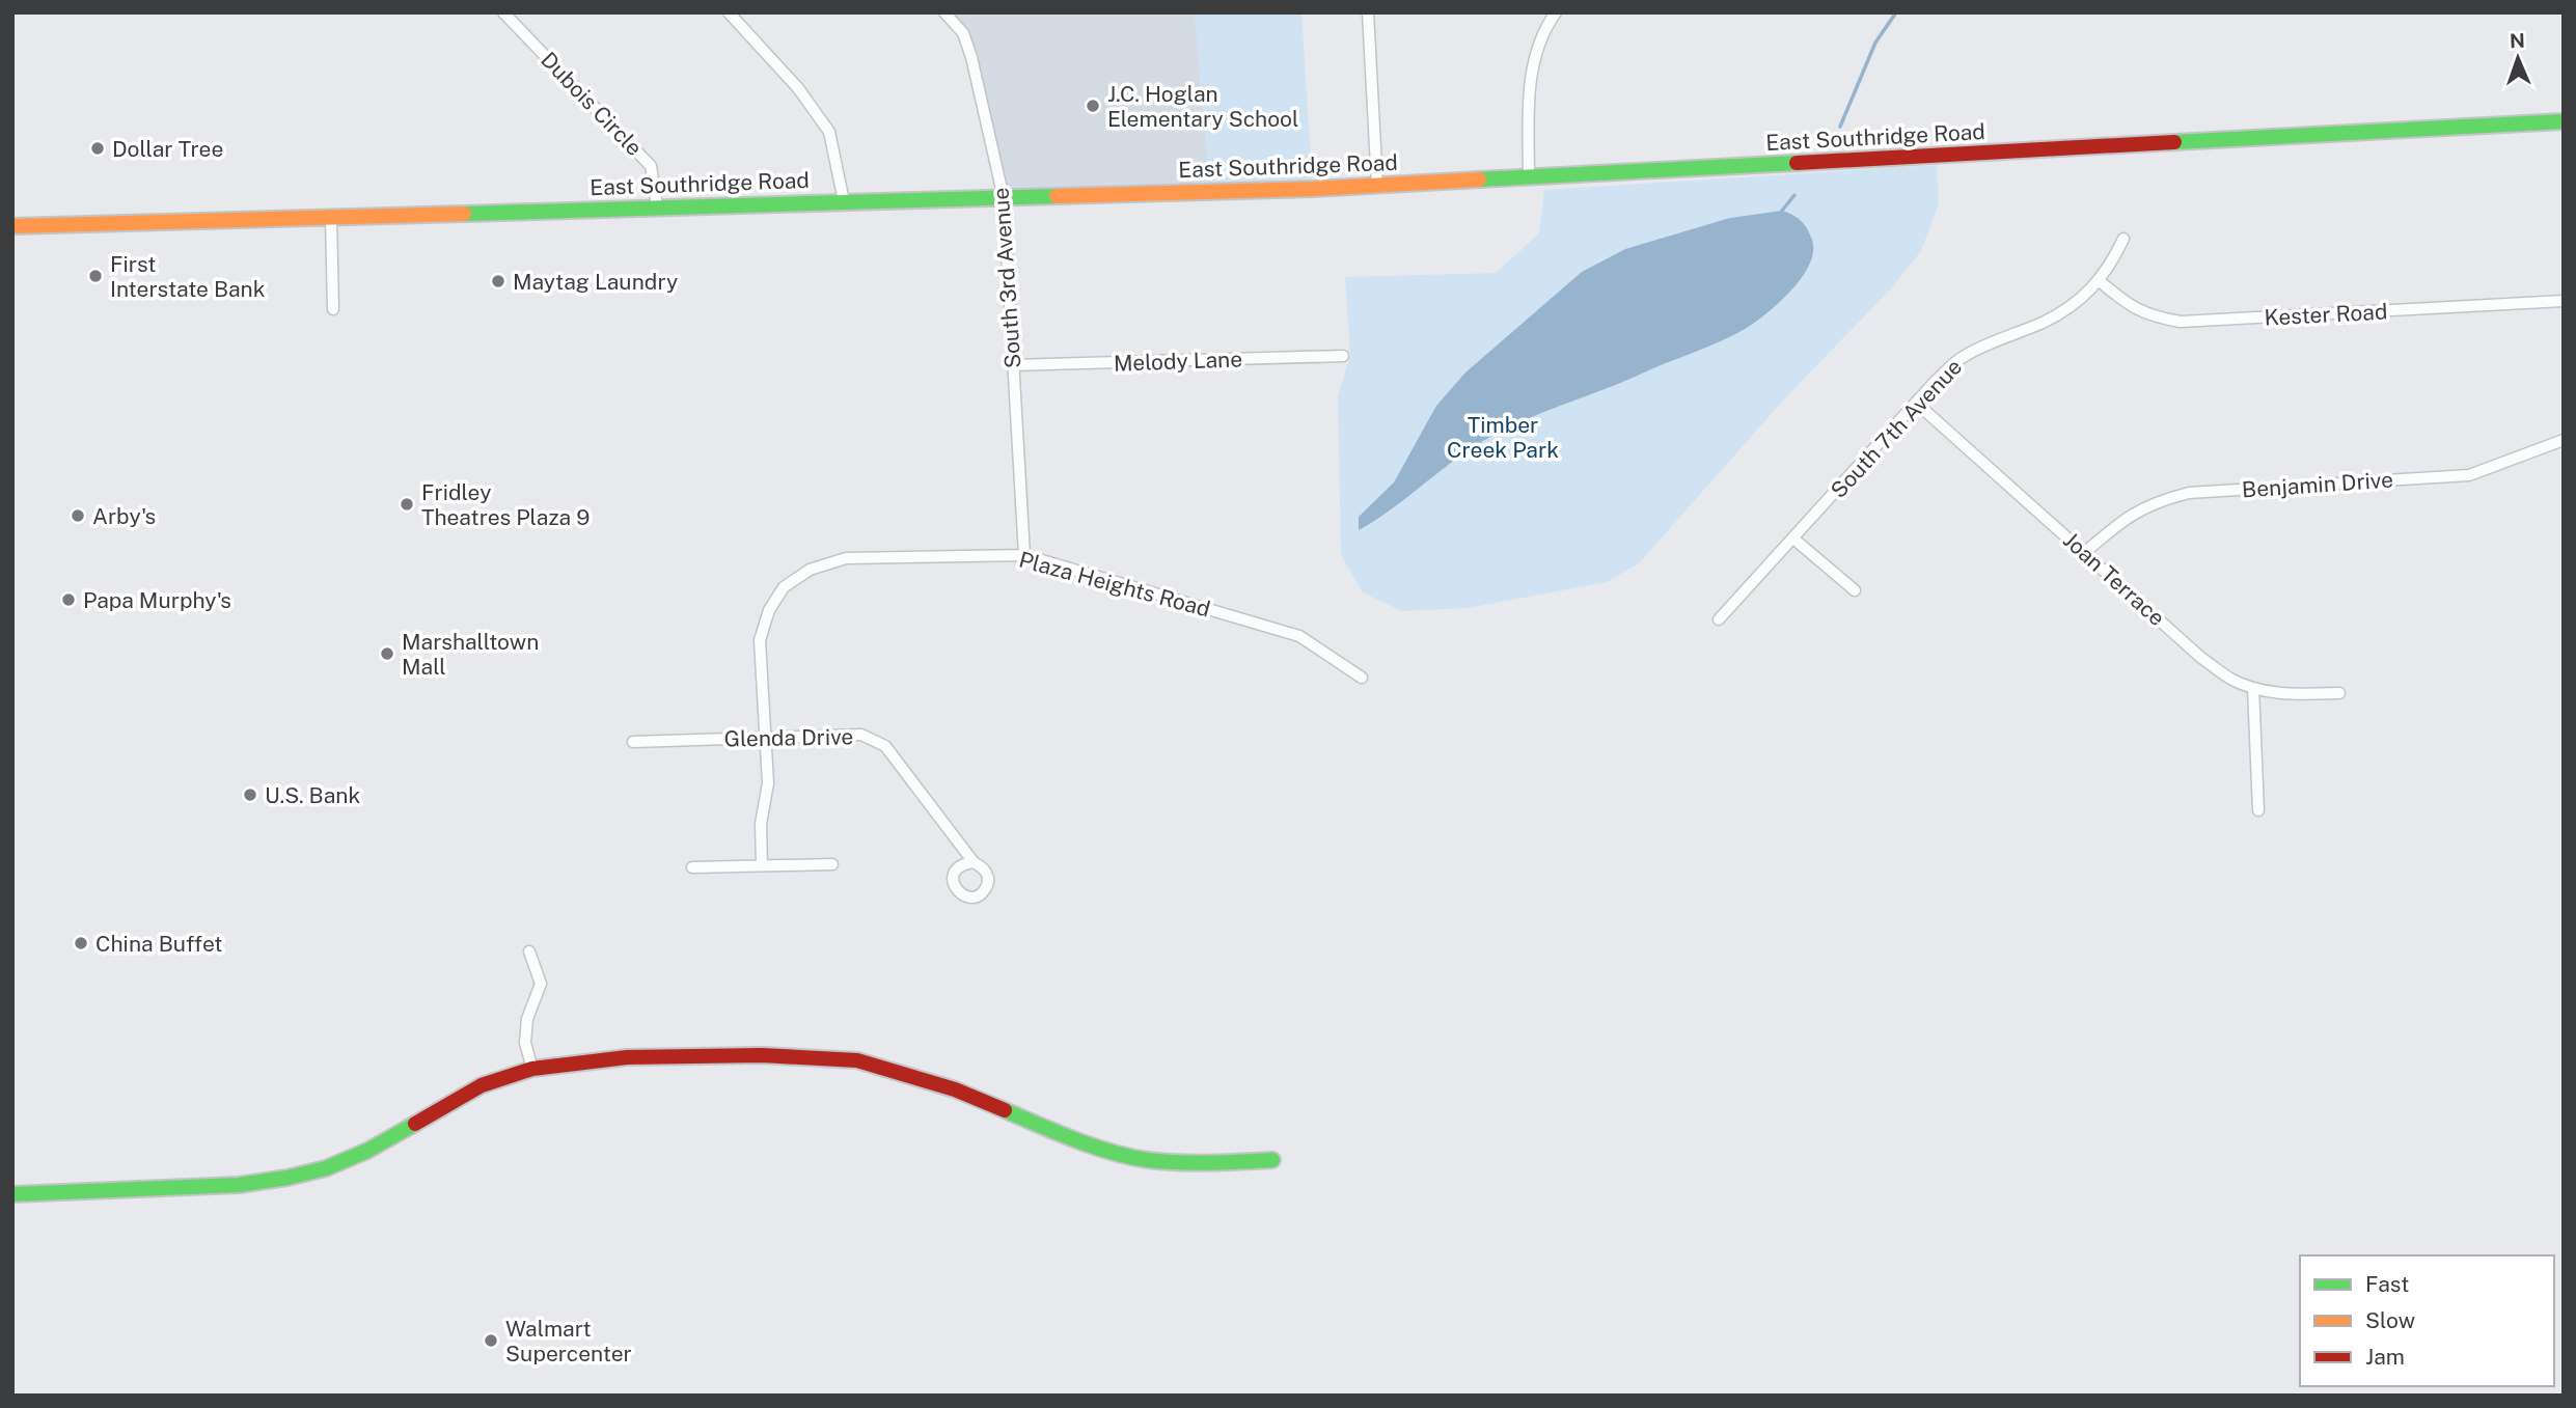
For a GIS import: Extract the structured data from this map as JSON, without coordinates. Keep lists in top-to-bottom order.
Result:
{
  "streets": {
    "street": [
      "Dubois Circle",
      "East Southridge Road",
      "South 3rd Avenue",
      "Kester Road",
      "Melody Lane",
      "South 7th Avenue",
      "Benjamin Drive",
      "Joan Terrace",
      "Plaza Heights Road",
      "Glenda Drive"
    ]
  },
  "crossings": [
    ["Dubois Circle", "East Southridge Road"],
    ["East Southridge Road", "South 3rd Avenue"],
    ["South 3rd Avenue", "Melody Lane"],
    ["South 3rd Avenue", "Plaza Heights Road"],
    ["Kester Road", "South 7th Avenue"],
    ["South 7th Avenue", "Joan Terrace"],
    ["Benjamin Drive", "Joan Terrace"],
    ["Plaza Heights Road", "Glenda Drive"]
  ],
  "parks": ["Timber Creek Park"],
  "places": [
    "J.C. Hoglan Elementary School",
    "Dollar Tree",
    "First Interstate Bank",
    "Maytag Laundry",
    "Fridley Theatres Plaza 9",
    "Arby's",
    "Papa Murphy's",
    "Marshalltown Mall",
    "U.S. Bank",
    "China Buffet",
    "Walmart Supercenter"
  ],
  "legend": ["Fast", "Slow", "Jam"],
  "north": "top"
}
